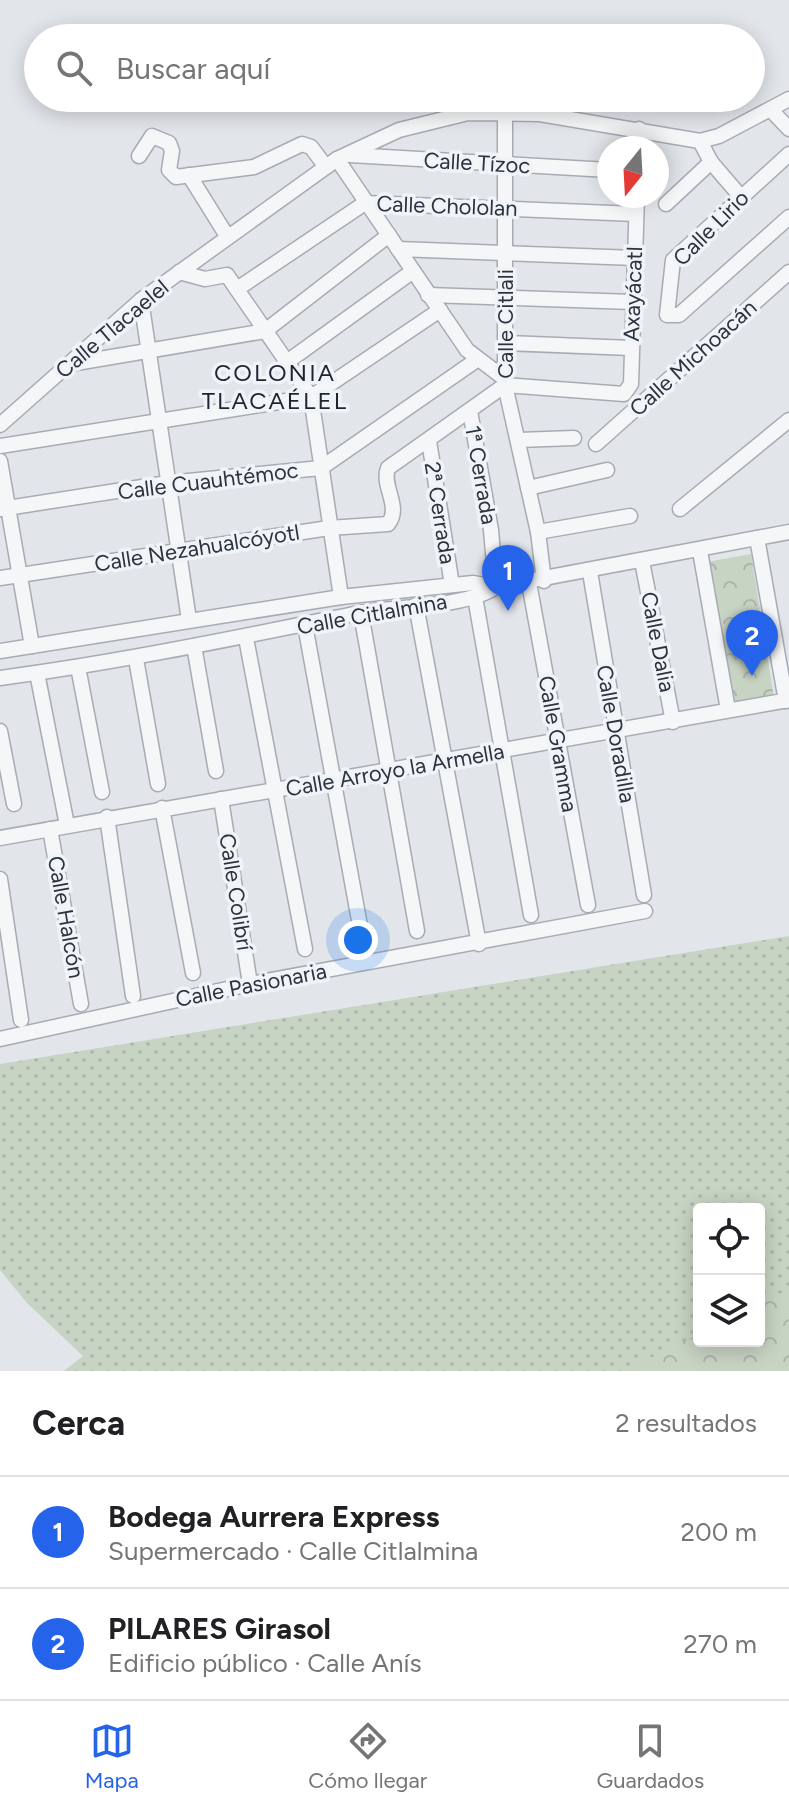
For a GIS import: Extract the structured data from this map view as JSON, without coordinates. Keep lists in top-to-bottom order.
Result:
{
  "streets": {
    "street": [
      "Calle Tízoc",
      "Calle Chololan",
      "Calle Lirio",
      "Axayácatl",
      "Calle Citlali",
      "Calle Tlacaelel",
      "Calle Michoacán",
      "1ª Cerrada",
      "Calle Cuauhtémoc",
      "2ª Cerrada",
      "Calle Nezahualcóyotl",
      "Calle Citlalmina",
      "Calle Dalia",
      "Calle Doradilla",
      "Calle Gramma",
      "Calle Arroyo la Armella",
      "Calle Colibrí",
      "Calle Halcón",
      "Calle Pasionaria"
    ]
  },
  "crossings": [
    ["Calle Tízoc", "Calle Citlali"],
    ["Calle Tízoc", "Calle Tlacaelel"],
    ["Calle Chololan", "Axayácatl"],
    ["Calle Chololan", "Calle Citlali"],
    ["Axayácatl", "Calle Citlali"],
    ["Calle Citlali", "Calle Tlacaelel"],
    ["Calle Citlali", "Calle Citlalmina"],
    ["Calle Citlali", "Calle Gramma"],
    ["1ª Cerrada", "Calle Citlalmina"],
    ["2ª Cerrada", "Calle Nezahualcóyotl"],
    ["Calle Citlalmina", "Calle Dalia"],
    ["Calle Citlalmina", "Calle Doradilla"],
    ["Calle Citlalmina", "Calle Gramma"],
    ["Calle Citlalmina", "Calle Halcón"],
    ["Calle Dalia", "Calle Arroyo la Armella"],
    ["Calle Doradilla", "Calle Arroyo la Armella"],
    ["Calle Gramma", "Calle Arroyo la Armella"],
    ["Calle Arroyo la Armella", "Calle Colibrí"],
    ["Calle Arroyo la Armella", "Calle Halcón"],
    ["Calle Colibrí", "Calle Pasionaria"]
  ],
  "districts": ["COLONIA TLACAÉLEL"],
  "north": "bottom",
  "page": {
    "search": "Buscar aquí",
    "pins": ["1", "2"],
    "heading": ["Cerca", "2 resultados"],
    "list": [
      {
        "mark": "1",
        "name": "Bodega Aurrera Express",
        "note": "Supermercado · Calle Citlalmina",
        "value": "200 m"
      },
      {
        "mark": "2",
        "name": "PILARES Girasol",
        "note": "Edificio público · Calle Anís",
        "value": "270 m"
      }
    ],
    "nav": ["Mapa", "Cómo llegar", "Guardados"]
  }
}
